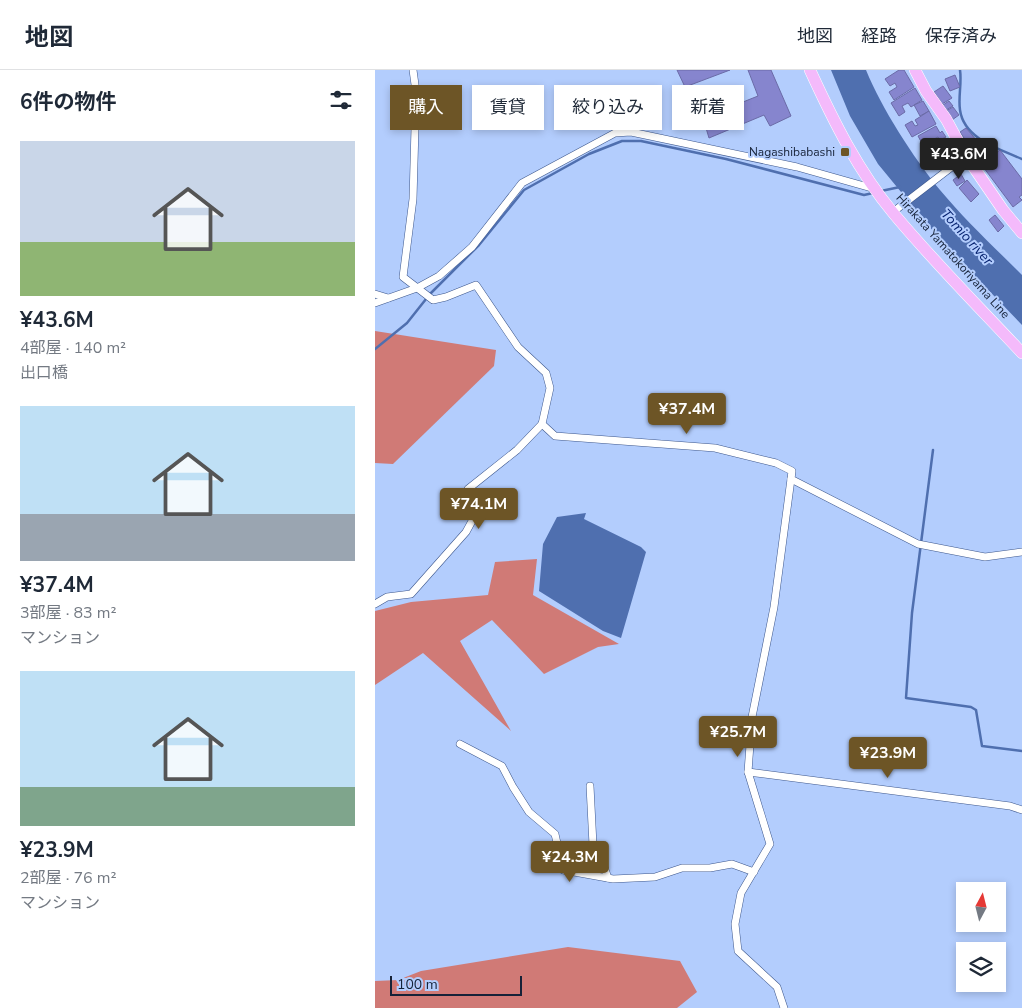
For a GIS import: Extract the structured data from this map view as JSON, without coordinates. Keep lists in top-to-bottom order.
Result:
{
  "streets": {
    "main road": ["Hirakata Yamatokoriyama Line"]
  },
  "water": ["Tomio river"],
  "places": {
    "transit": ["Nagashibabashi"]
  },
  "scale_bar": "100 m",
  "north": "top",
  "page": {
    "header": "地図",
    "nav": ["地図", "経路", "保存済み"],
    "heading": "6件の物件",
    "chip": [
      "購入",
      "賃貸",
      "絞り込み",
      "新着"
    ],
    "list": [
      {
        "name": "¥43.6M",
        "note": "4部屋 · 140 m² · 出口橋"
      },
      {
        "name": "¥37.4M",
        "note": "3部屋 · 83 m² · マンション"
      },
      {
        "name": "¥23.9M",
        "note": "2部屋 · 76 m² · マンション"
      }
    ],
    "price": [
      "¥43.6M",
      "¥37.4M",
      "¥74.1M",
      "¥25.7M",
      "¥23.9M",
      "¥24.3M"
    ],
    "scale": "100 m"
  }
}
